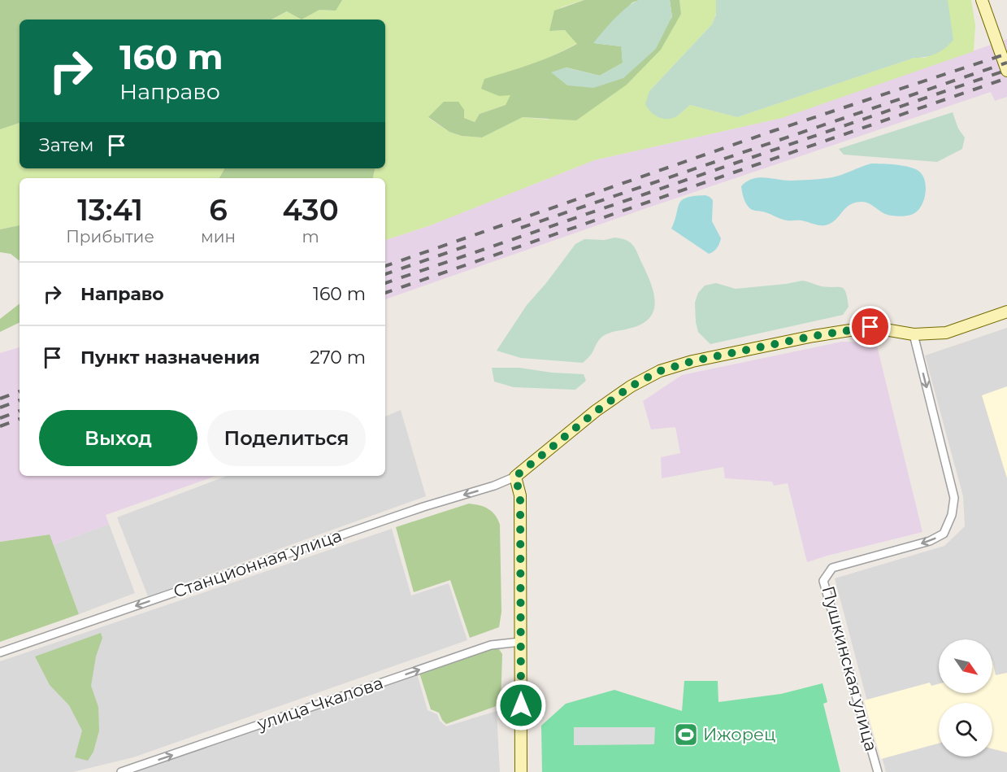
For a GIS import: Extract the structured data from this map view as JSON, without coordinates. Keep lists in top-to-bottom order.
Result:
{
  "streets": {
    "street": ["Станционная улица", "Пушкинская улица", "улица Чкалова"]
  },
  "one_way": ["Станционная улица", "Пушкинская улица", "улица Чкалова"],
  "places": {
    "sports": ["Ижорец"]
  },
  "north": "bottom right",
  "page": {
    "turn": ["160 m", "Направо"],
    "then": "Затем",
    "eta": [
      "13:41",
      "Прибытие",
      "6",
      "мин",
      "430",
      "m"
    ],
    "list": [
      {
        "name": "Направо",
        "value": "160 m"
      },
      {
        "name": "Пункт назначения",
        "value": "270 m"
      }
    ],
    "buttons": ["Выход", "Поделиться"]
  }
}
